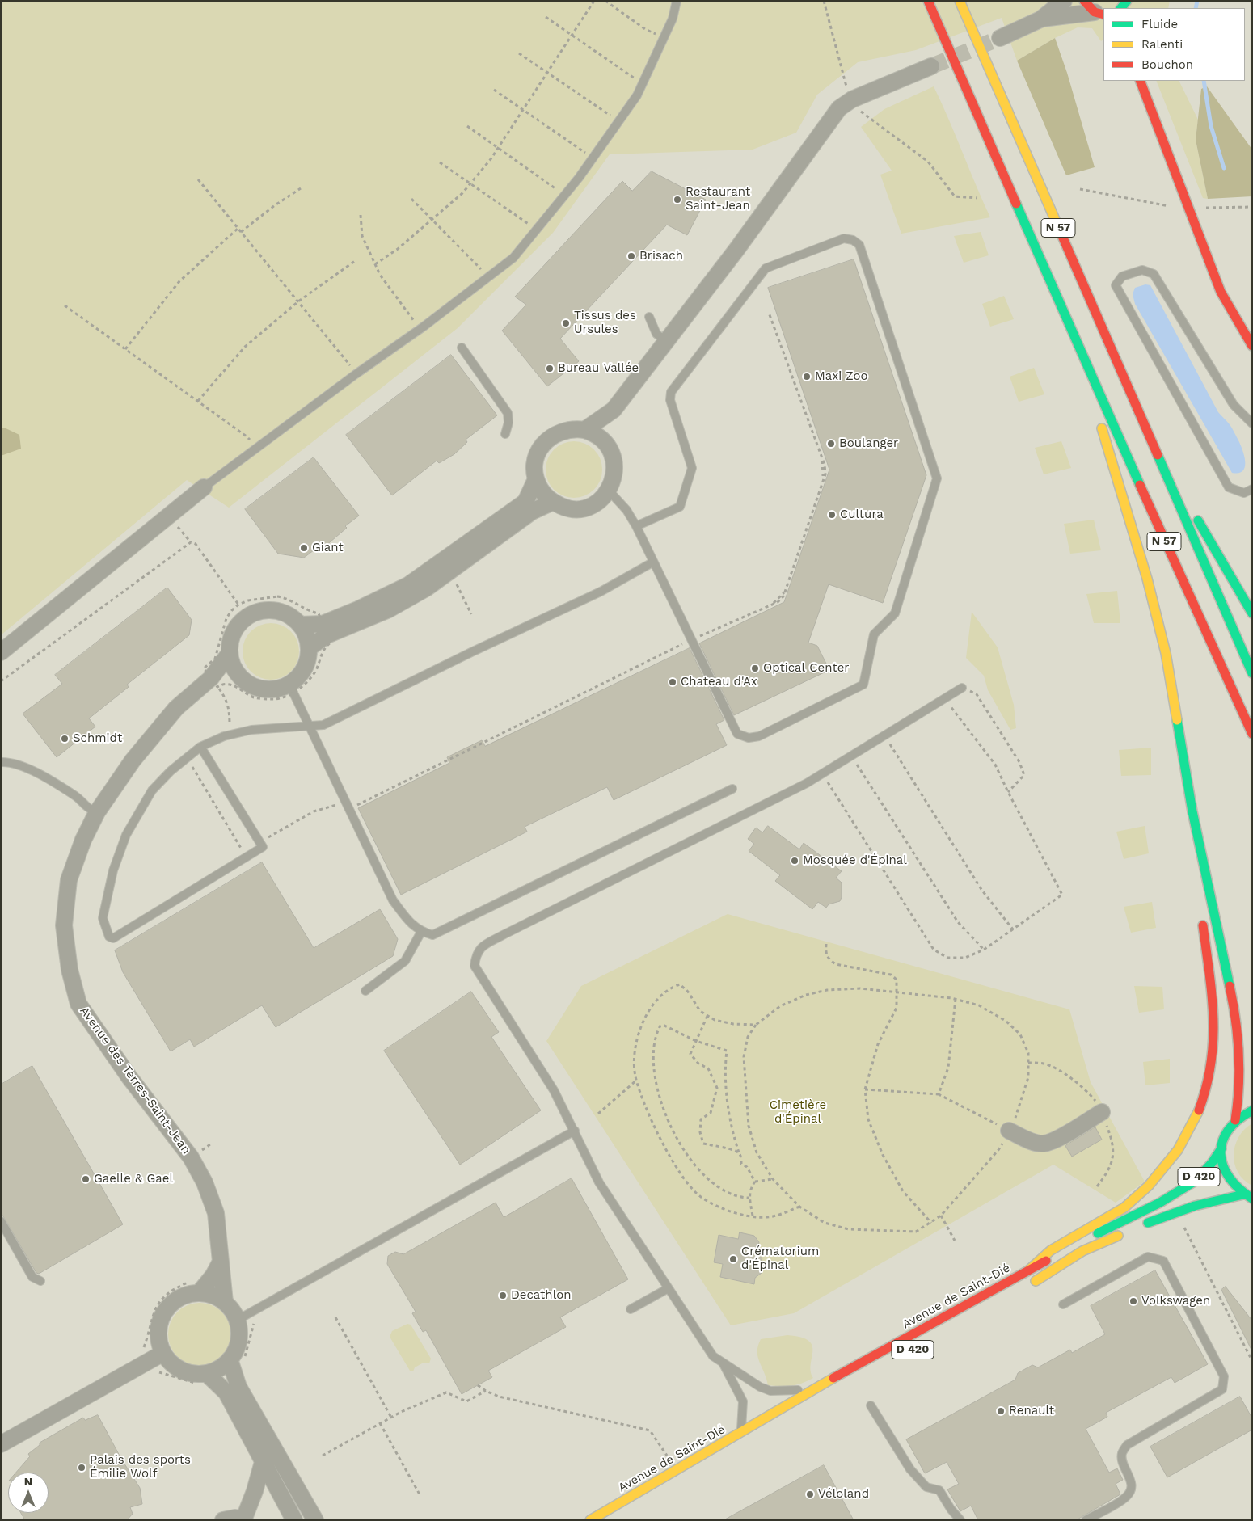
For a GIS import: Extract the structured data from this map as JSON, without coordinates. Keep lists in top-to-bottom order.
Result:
{
  "streets": {
    "main road": ["N 57", "D 420", "Avenue de Saint-Dié"],
    "street": ["Avenue des Terres-Saint-Jean"]
  },
  "parks": ["Cimetière d'Épinal"],
  "places": [
    "Restaurant Saint-Jean",
    "Brisach",
    "Tissus des Ursules",
    "Bureau Vallée",
    "Maxi Zoo",
    "Boulanger",
    "Cultura",
    "Giant",
    "Optical Center",
    "Chateau d'Ax",
    "Schmidt",
    "Mosquée d'Épinal",
    "Gaelle & Gael",
    "Crématorium d'Épinal",
    "Decathlon",
    "Volkswagen",
    "Renault",
    "Palais des sports Émilie Wolf",
    "Véloland"
  ],
  "legend": ["Fluide", "Ralenti", "Bouchon"],
  "north": "top"
}
